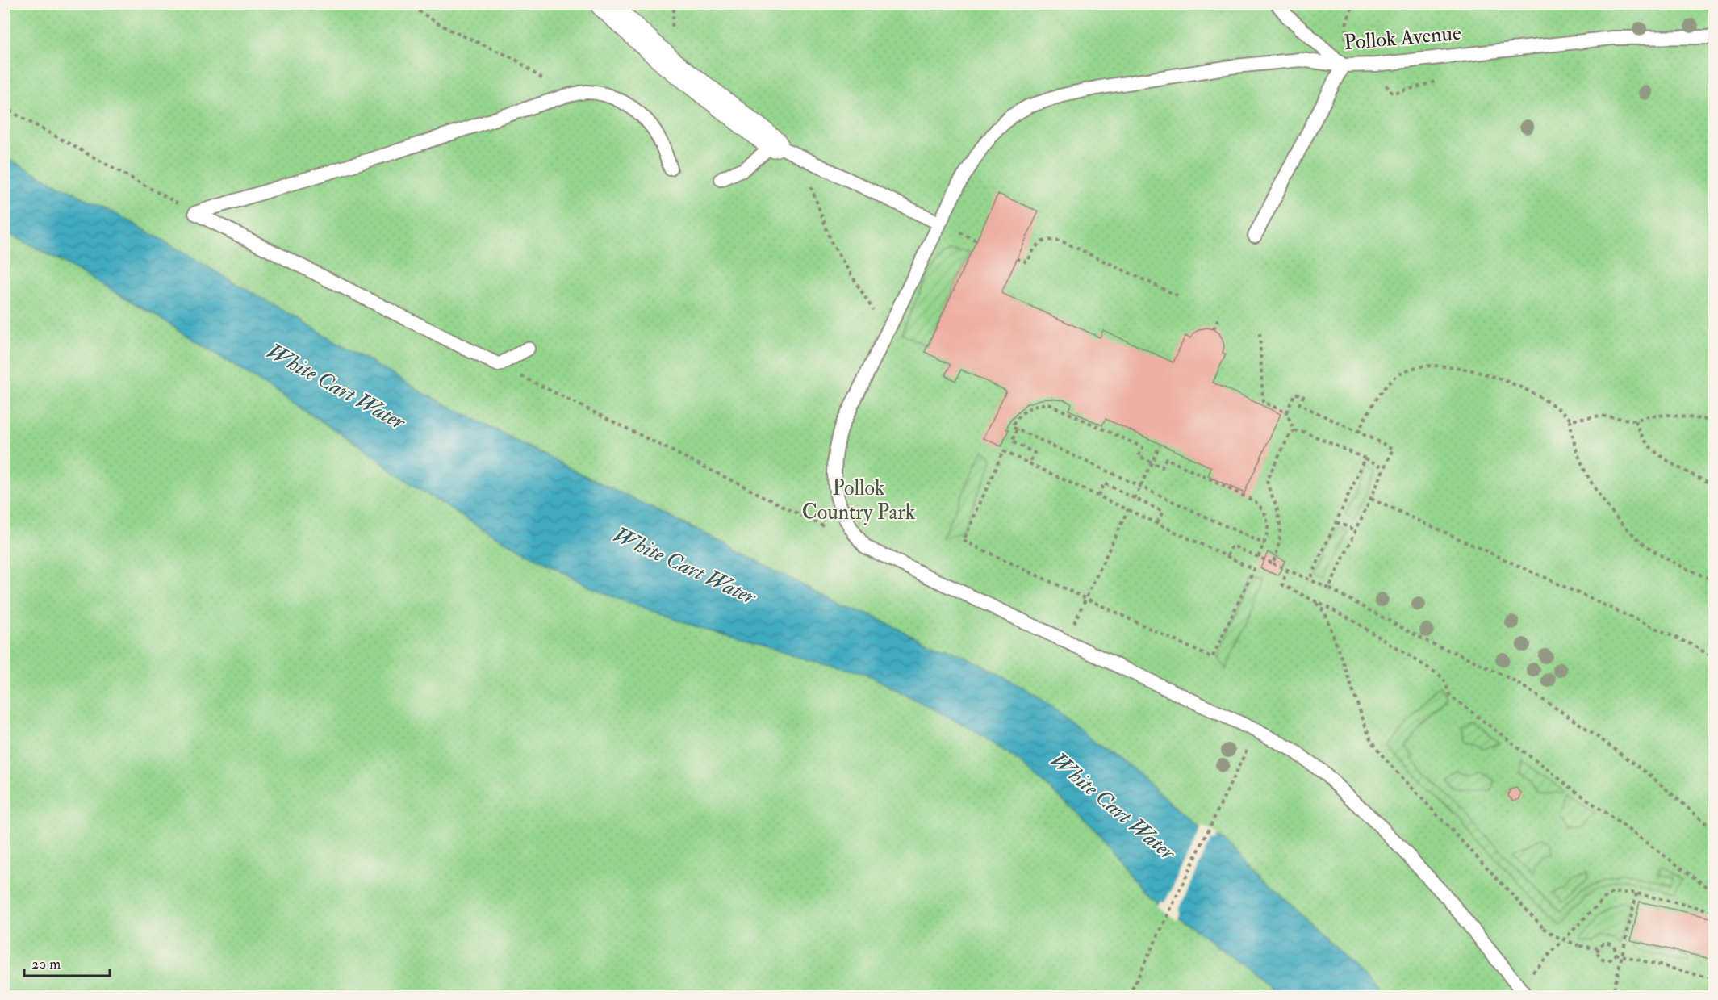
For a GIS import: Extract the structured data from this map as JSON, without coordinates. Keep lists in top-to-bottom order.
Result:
{
  "streets": {
    "lane": ["Pollok Avenue"]
  },
  "water": ["White Cart Water"],
  "parks": ["Pollok Country Park"],
  "scale_bar": "20 m"
}
